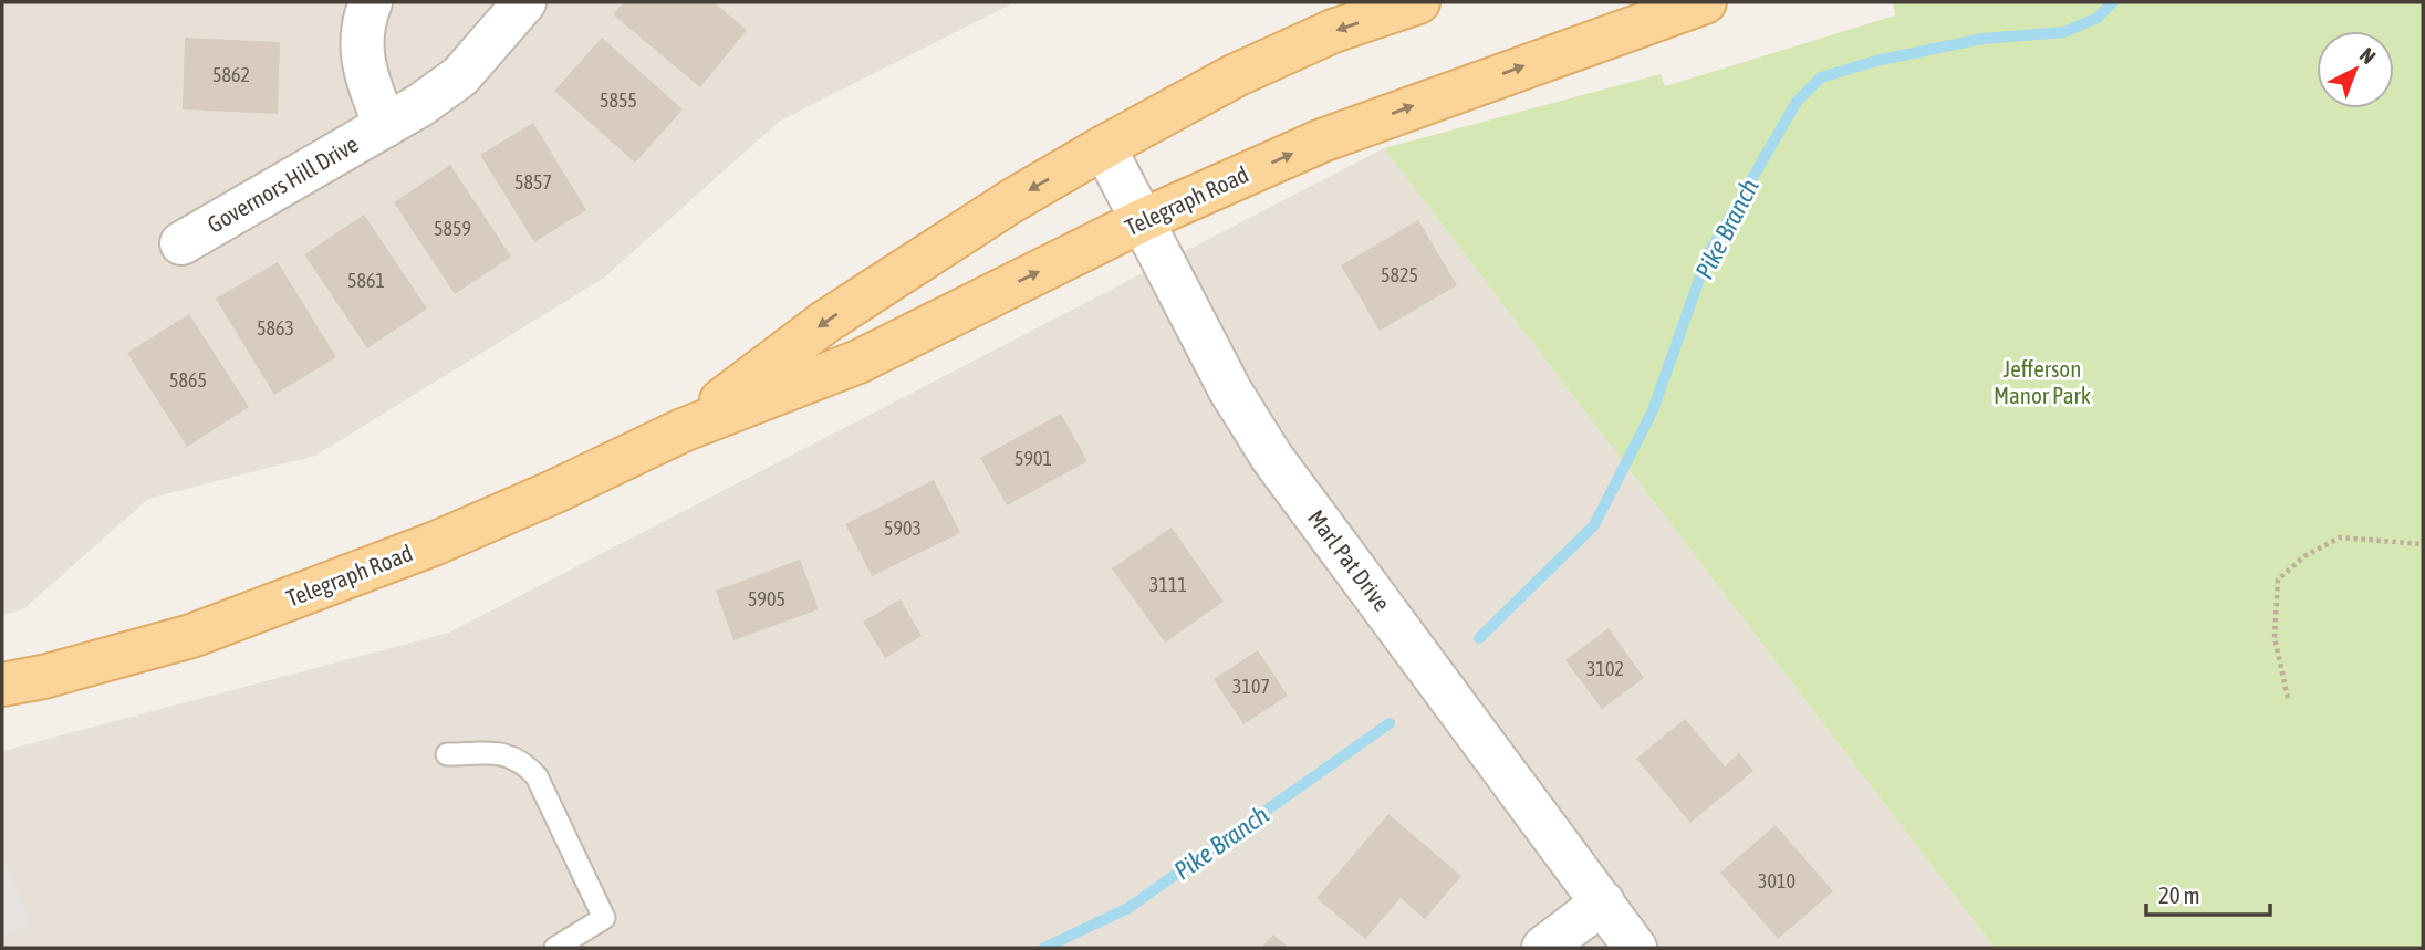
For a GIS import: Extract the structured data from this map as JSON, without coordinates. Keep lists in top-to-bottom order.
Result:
{
  "streets": {
    "main road": ["Telegraph Road"],
    "street": ["Governors Hill Drive", "Marl Pat Drive"]
  },
  "crossings": [
    ["Telegraph Road", "Marl Pat Drive"]
  ],
  "water": ["Pike Branch"],
  "parks": ["Jefferson Manor Park"],
  "house_numbers": [
    "5862",
    "5855",
    "5857",
    "5859",
    "5825",
    "5861",
    "5863",
    "5865",
    "5901",
    "5903",
    "3111",
    "5905",
    "3102",
    "3107",
    "3010"
  ],
  "scale_bar": "20 m",
  "north": "top right"
}
